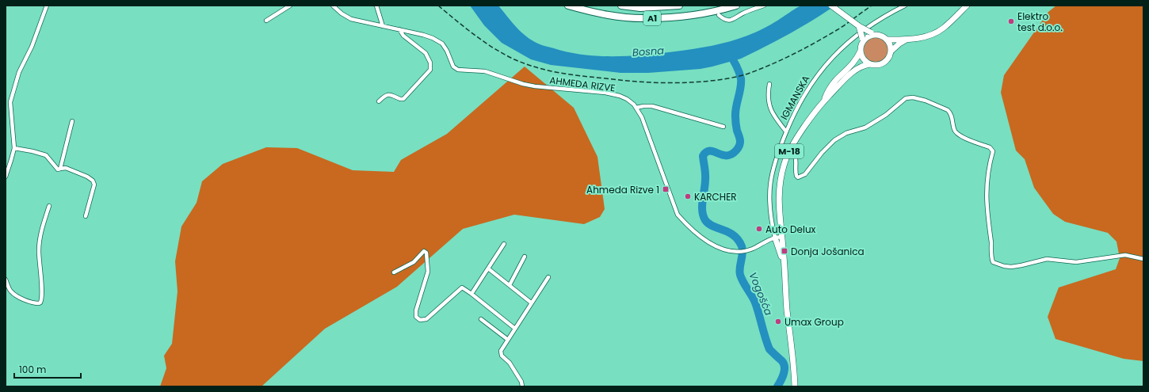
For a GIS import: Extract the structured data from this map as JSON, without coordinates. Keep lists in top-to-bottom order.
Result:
{
  "streets": {
    "highway": ["A1"],
    "main road": ["M-18"],
    "street": ["AHMEDA RIZVE", "IGMANSKA"]
  },
  "crossings": [
    ["AHMEDA RIZVE", "IGMANSKA"],
    ["AHMEDA RIZVE", "M-18"]
  ],
  "water": ["Bosna", "Vogošća"],
  "places": {
    "other": [
      "Elektro test d.o.o.",
      "KARCHER",
      "Auto Delux",
      "Umax Group"
    ],
    "transit": ["Ahmeda Rizve 1", "Donja Jošanica"]
  },
  "scale_bar": "100 m"
}
